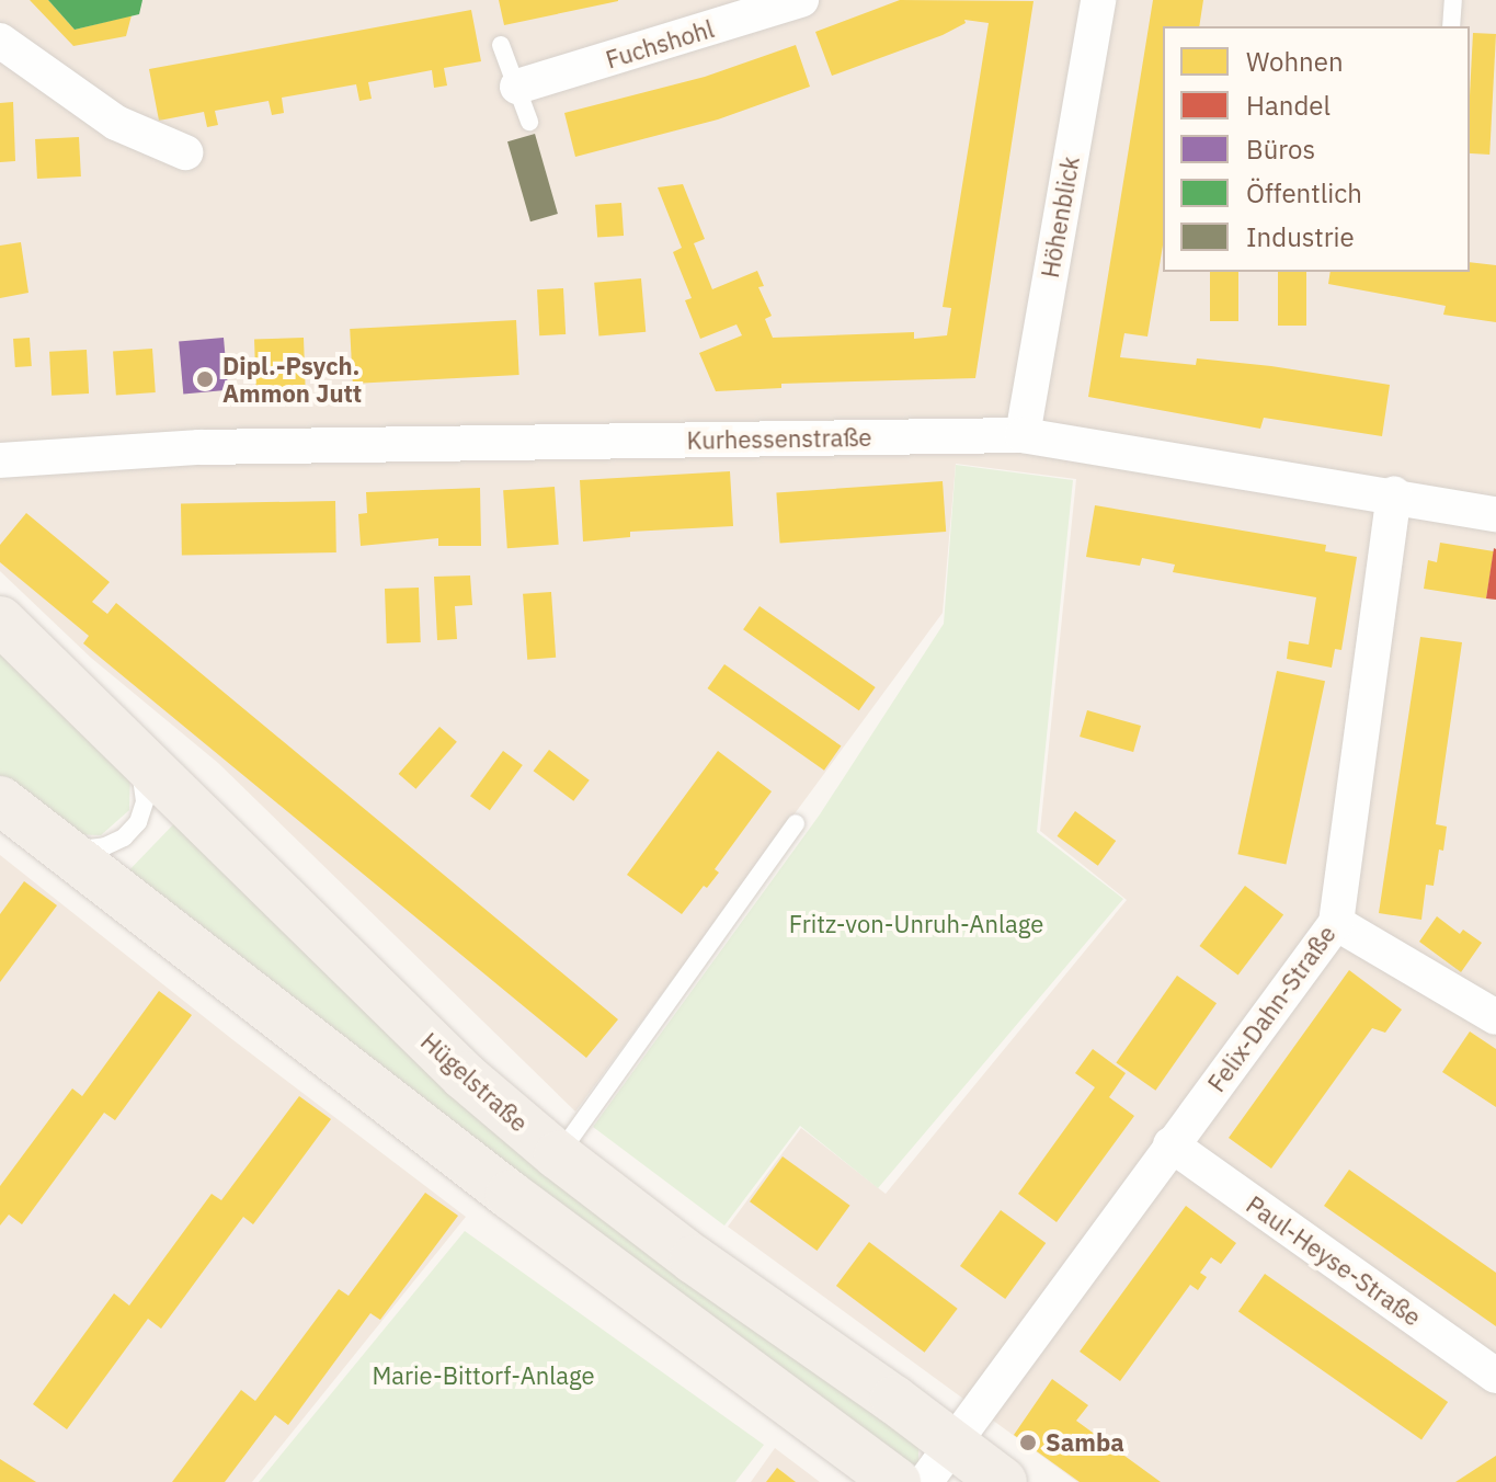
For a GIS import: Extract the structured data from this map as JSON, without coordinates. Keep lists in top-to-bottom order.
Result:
{
  "streets": {
    "main road": ["Hügelstraße"],
    "street": [
      "Fuchshohl",
      "Höhenblick",
      "Kurhessenstraße",
      "Felix-Dahn-Straße",
      "Paul-Heyse-Straße"
    ]
  },
  "crossings": [
    ["Höhenblick", "Kurhessenstraße"],
    ["Kurhessenstraße", "Felix-Dahn-Straße"],
    ["Felix-Dahn-Straße", "Hügelstraße"],
    ["Felix-Dahn-Straße", "Paul-Heyse-Straße"]
  ],
  "parks": ["Fritz-von-Unruh-Anlage", "Marie-Bittorf-Anlage"],
  "places": ["Dipl.-Psych. Ammon Jutt", "Samba"],
  "legend": [
    "Wohnen",
    "Handel",
    "Büros",
    "Öffentlich",
    "Industrie"
  ]
}
